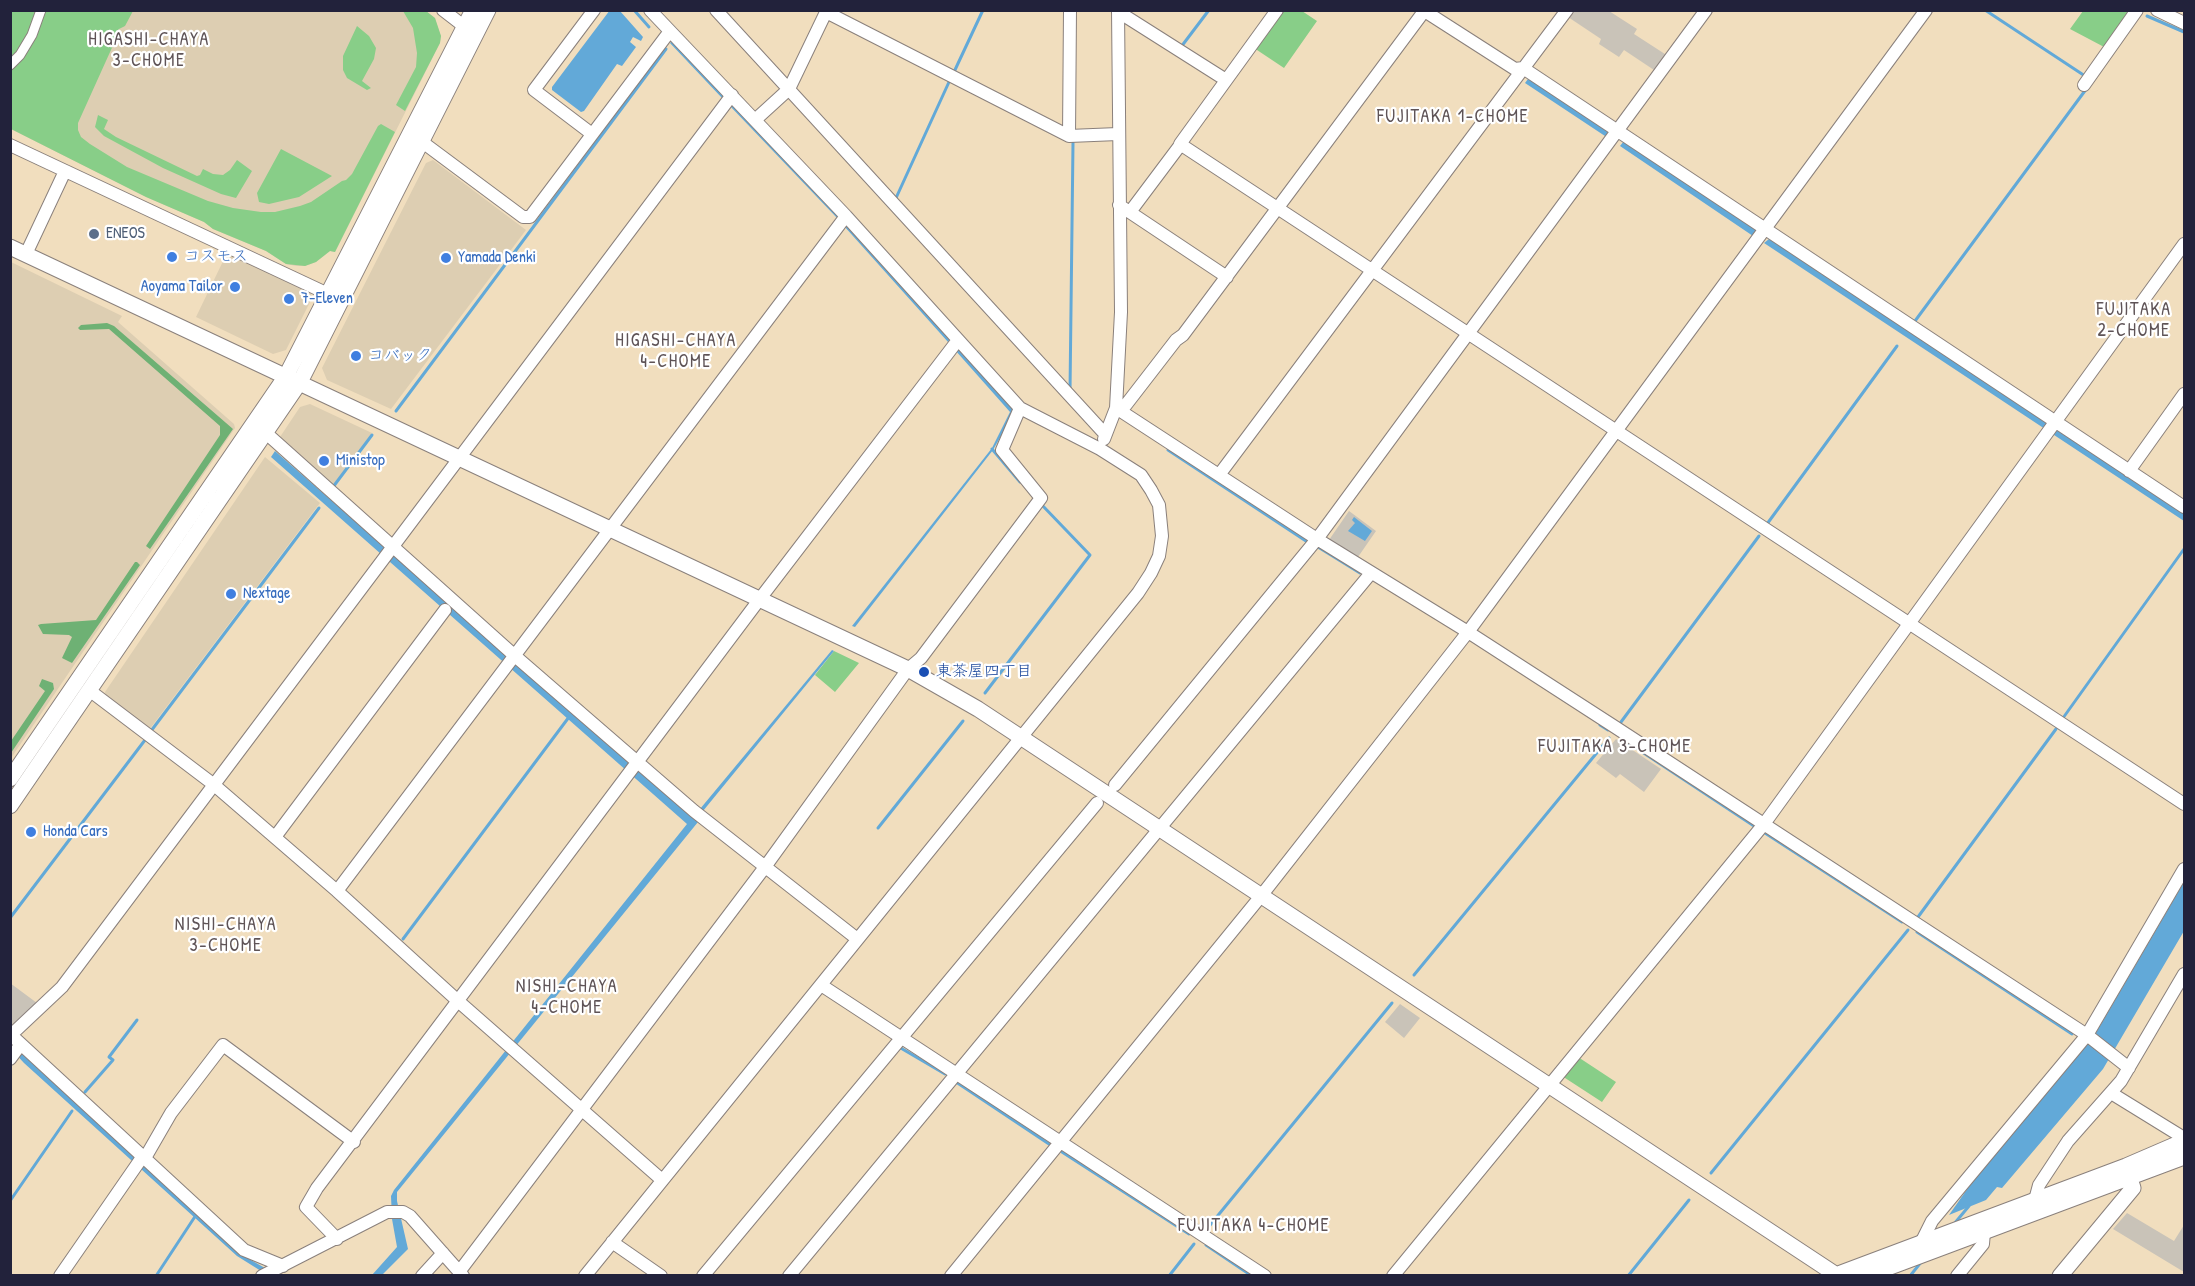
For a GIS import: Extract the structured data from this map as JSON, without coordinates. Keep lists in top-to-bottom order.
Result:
{
  "districts": [
    "HIGASHI-CHAYA 3-CHOME",
    "FUJITAKA 1-CHOME",
    "FUJITAKA 2-CHOME",
    "HIGASHI-CHAYA 4-CHOME",
    "FUJITAKA 3-CHOME",
    "NISHI-CHAYA 3-CHOME",
    "NISHI-CHAYA 4-CHOME",
    "FUJITAKA 4-CHOME"
  ],
  "places": [
    "ENEOS",
    "コスモス",
    "Yamada Denki",
    "Aoyama Tailor",
    "7-Eleven",
    "コバック",
    "Ministop",
    "Nextage",
    "東茶屋四丁目",
    "Honda Cars"
  ]
}
